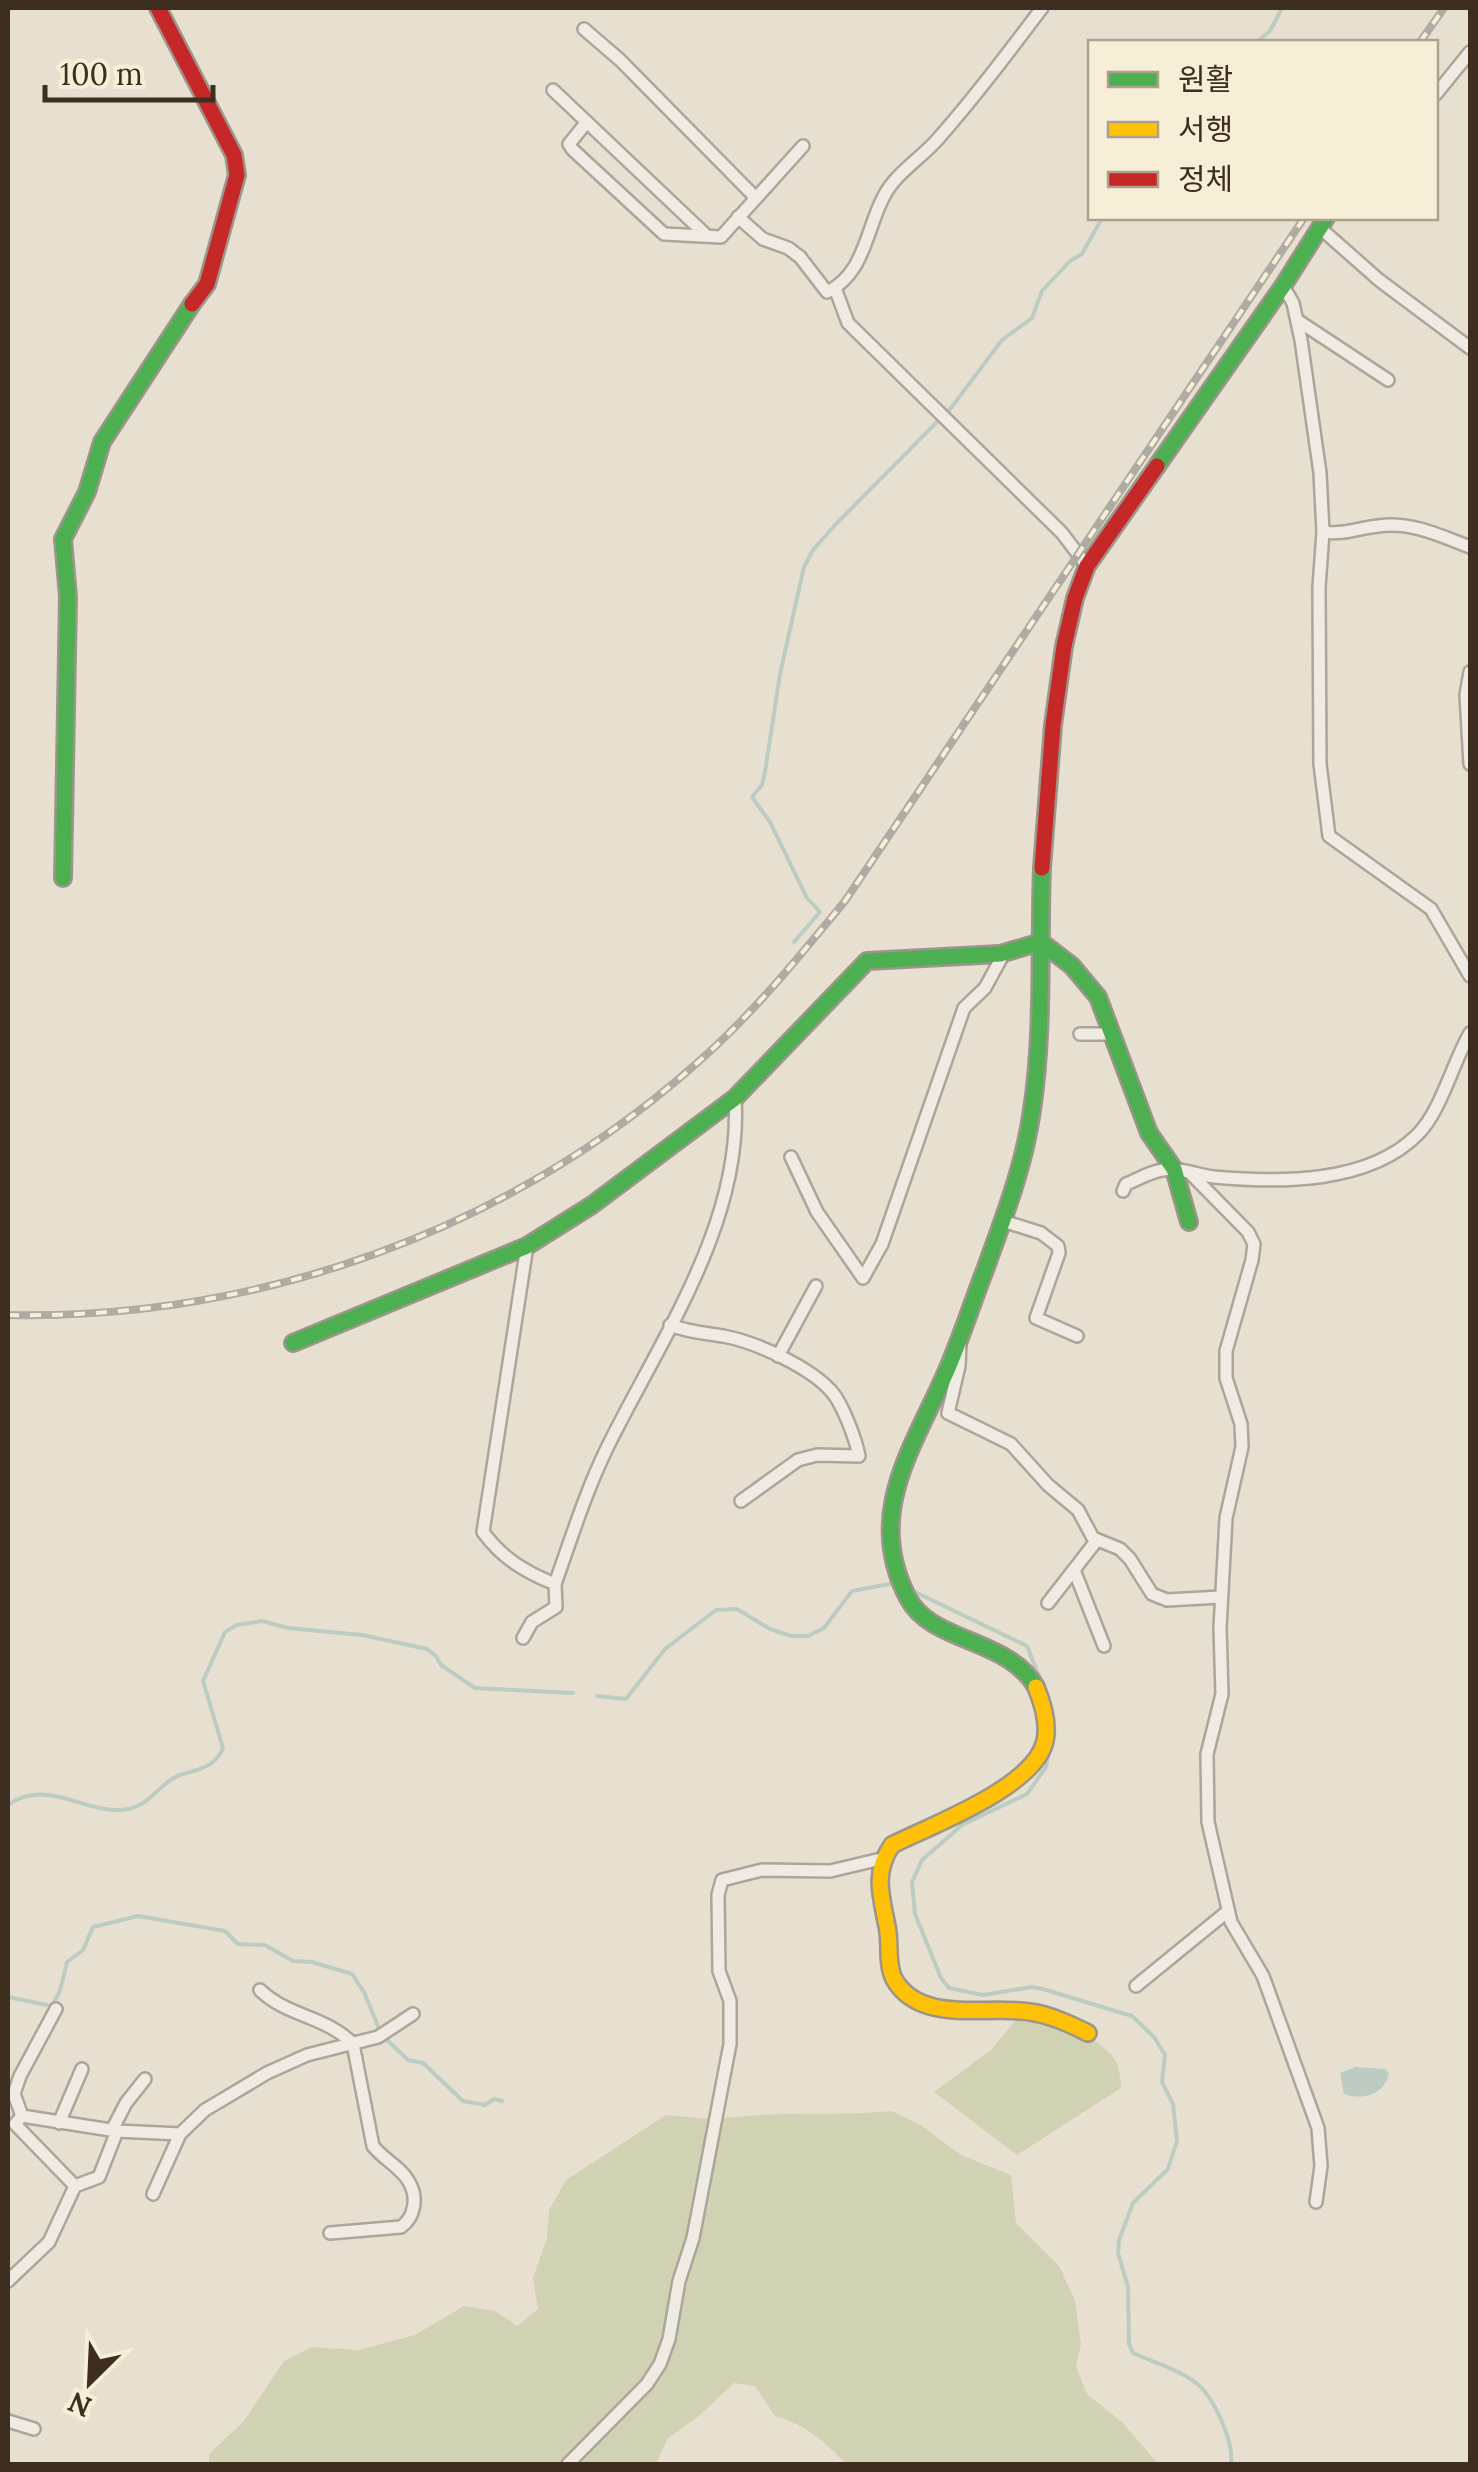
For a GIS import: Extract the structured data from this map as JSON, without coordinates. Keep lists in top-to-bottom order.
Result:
{
  "legend": ["원활", "서행", "정체"],
  "scale_bar": "100 m",
  "north": "bottom left"
}
